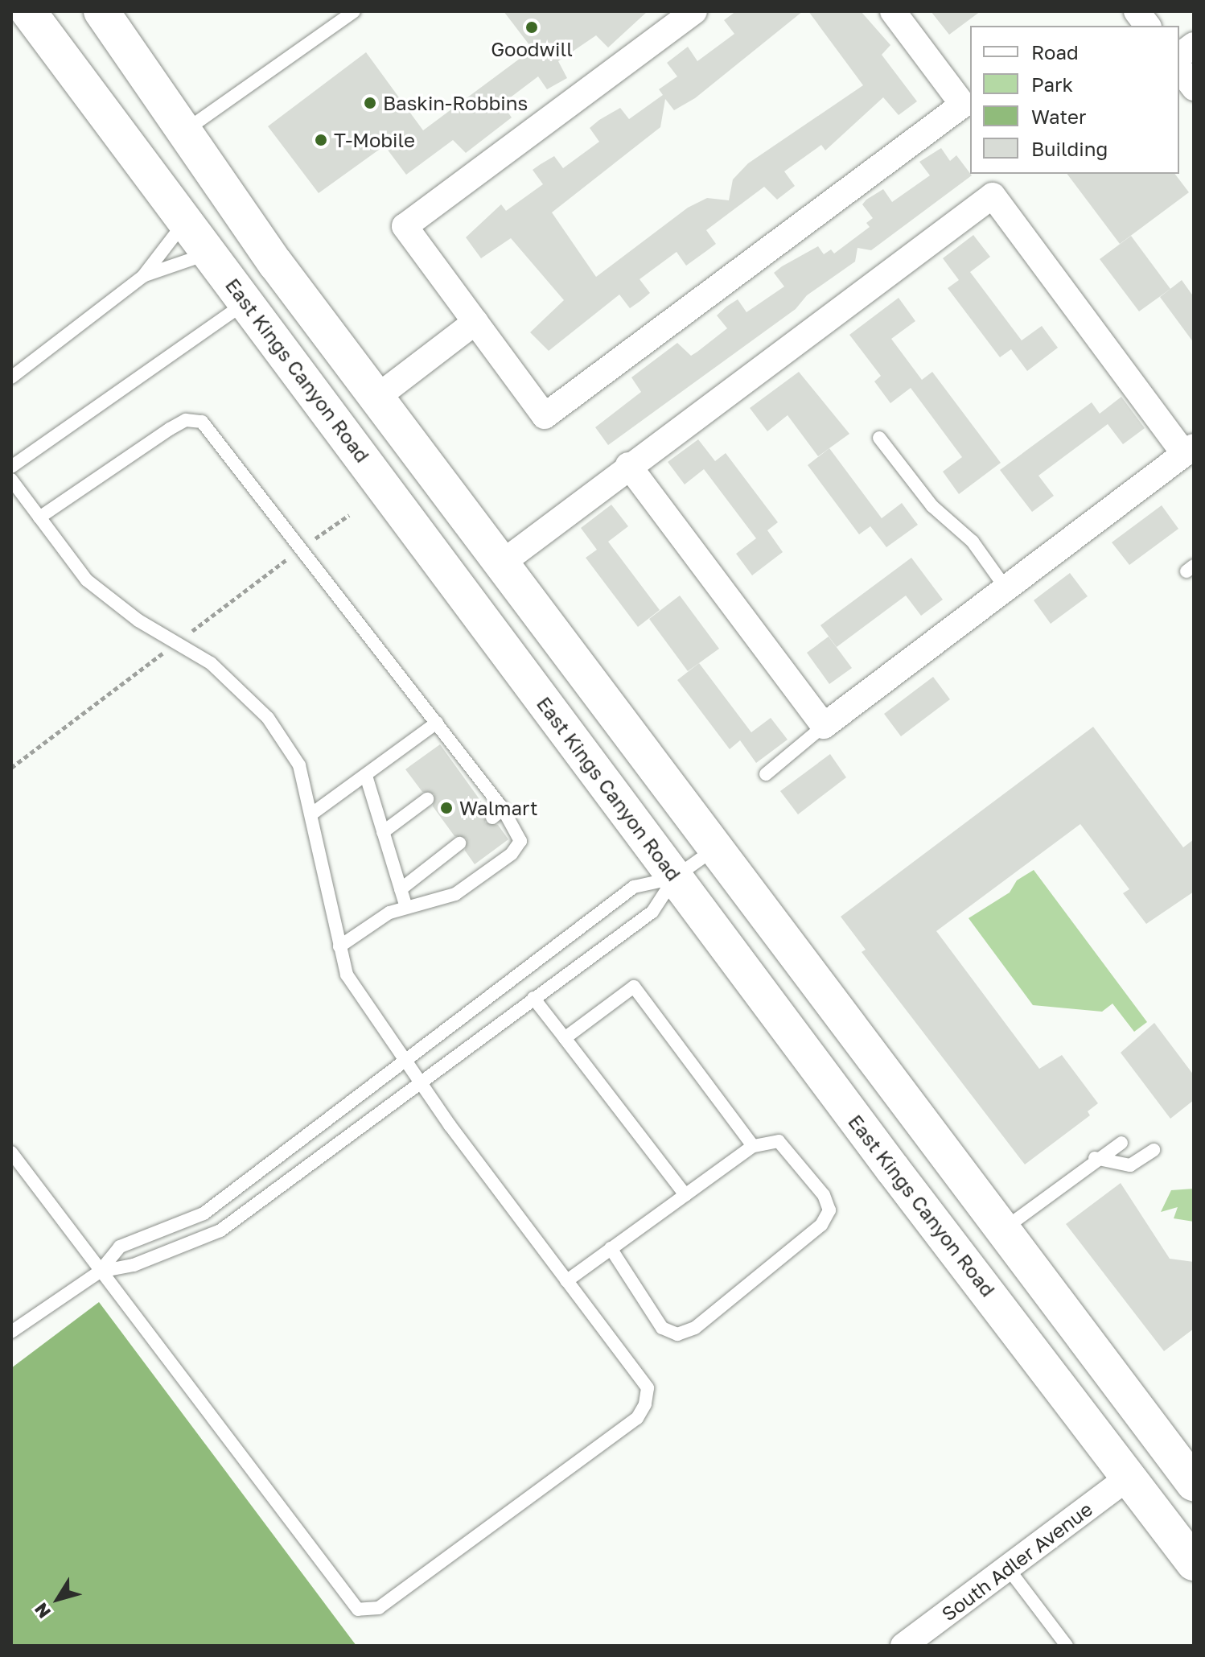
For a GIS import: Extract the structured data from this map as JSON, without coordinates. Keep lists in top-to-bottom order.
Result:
{
  "streets": {
    "main road": ["East Kings Canyon Road"],
    "street": ["South Adler Avenue"]
  },
  "crossings": [
    ["East Kings Canyon Road", "South Adler Avenue"]
  ],
  "places": [
    "Goodwill",
    "Baskin-Robbins",
    "T-Mobile",
    "Walmart"
  ],
  "legend": [
    "Road",
    "Park",
    "Water",
    "Building"
  ],
  "north": "bottom left"
}
